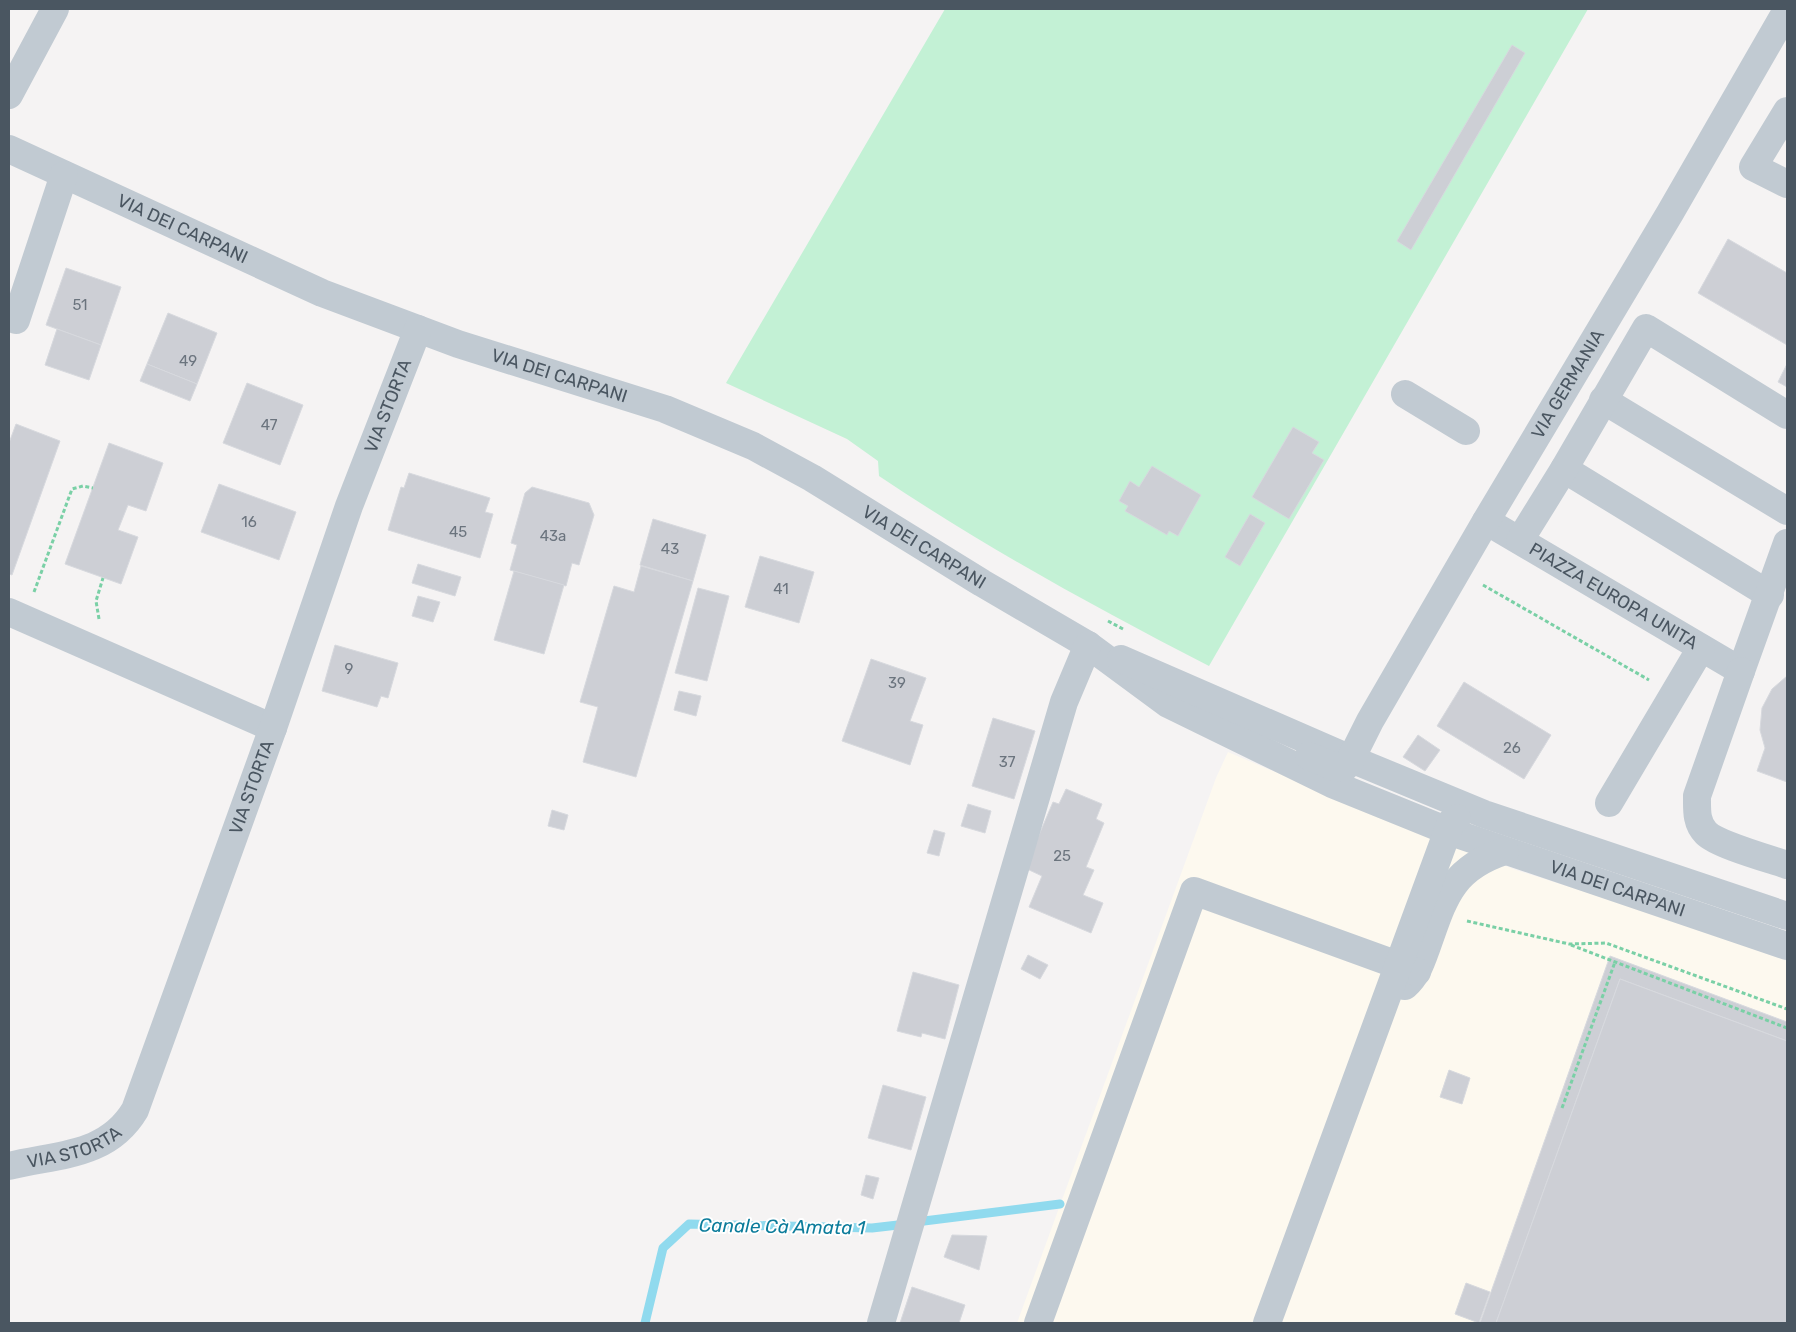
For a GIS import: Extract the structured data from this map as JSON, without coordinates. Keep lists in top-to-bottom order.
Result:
{
  "streets": {
    "street": [
      "VIA DEI CARPANI",
      "VIA GERMANIA",
      "VIA STORTA",
      "PIAZZA EUROPA UNITA"
    ]
  },
  "crossings": [
    ["VIA DEI CARPANI", "VIA GERMANIA"],
    ["VIA DEI CARPANI", "VIA STORTA"],
    ["VIA GERMANIA", "PIAZZA EUROPA UNITA"]
  ],
  "water": ["Canale Cà Amata 1"],
  "house_numbers": [
    "51",
    "49",
    "47",
    "16",
    "45",
    "43a",
    "43",
    "41",
    "9",
    "39",
    "26",
    "37",
    "25"
  ]
}
